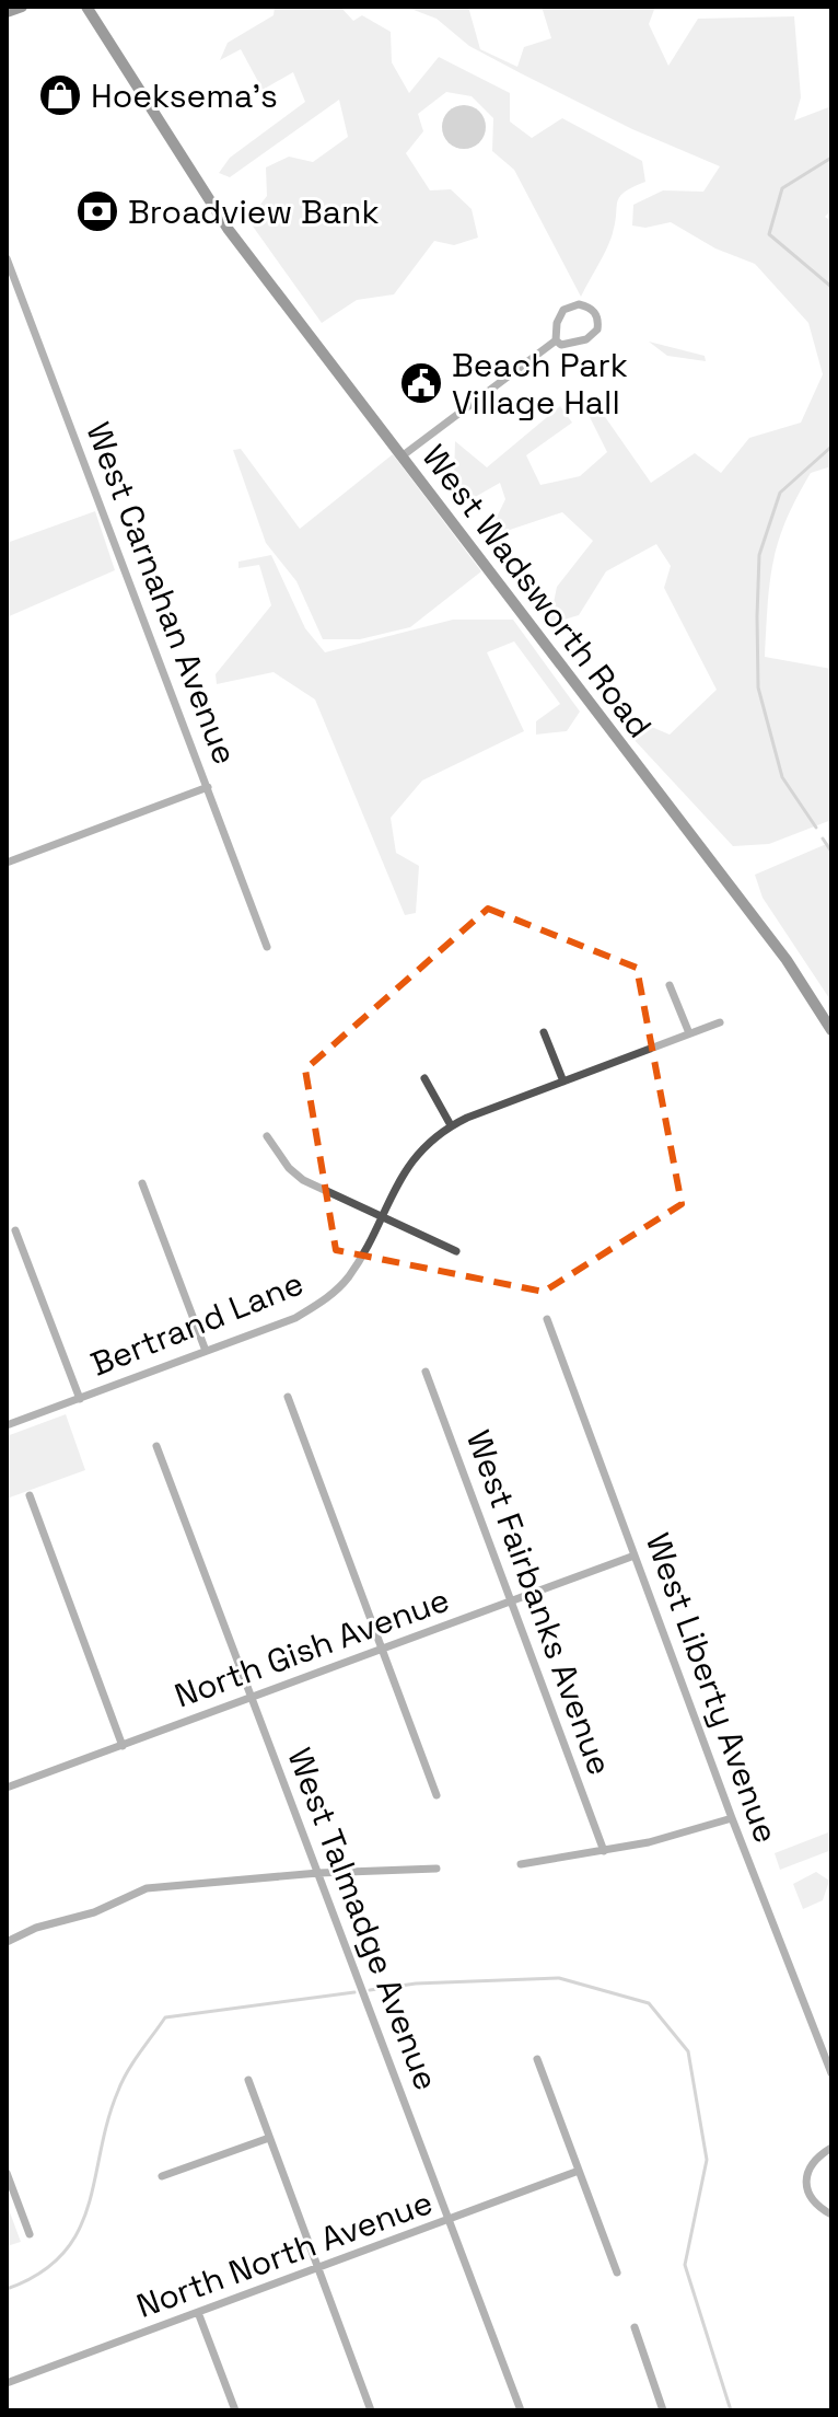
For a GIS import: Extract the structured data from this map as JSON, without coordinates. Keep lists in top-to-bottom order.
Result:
{
  "streets": {
    "main road": ["West Wadsworth Road"],
    "street": [
      "West Carnahan Avenue",
      "Bertrand Lane",
      "West Fairbanks Avenue",
      "North Gish Avenue",
      "West Liberty Avenue",
      "West Talmadge Avenue",
      "North North Avenue"
    ]
  },
  "crossings": [
    ["West Fairbanks Avenue", "North Gish Avenue"],
    ["North Gish Avenue", "West Liberty Avenue"],
    ["North Gish Avenue", "West Talmadge Avenue"],
    ["West Talmadge Avenue", "North North Avenue"]
  ],
  "places": {
    "shop": ["Hoeksema's"],
    "bank": ["Broadview Bank"],
    "public building": ["Beach Park Village Hall"]
  }
}
